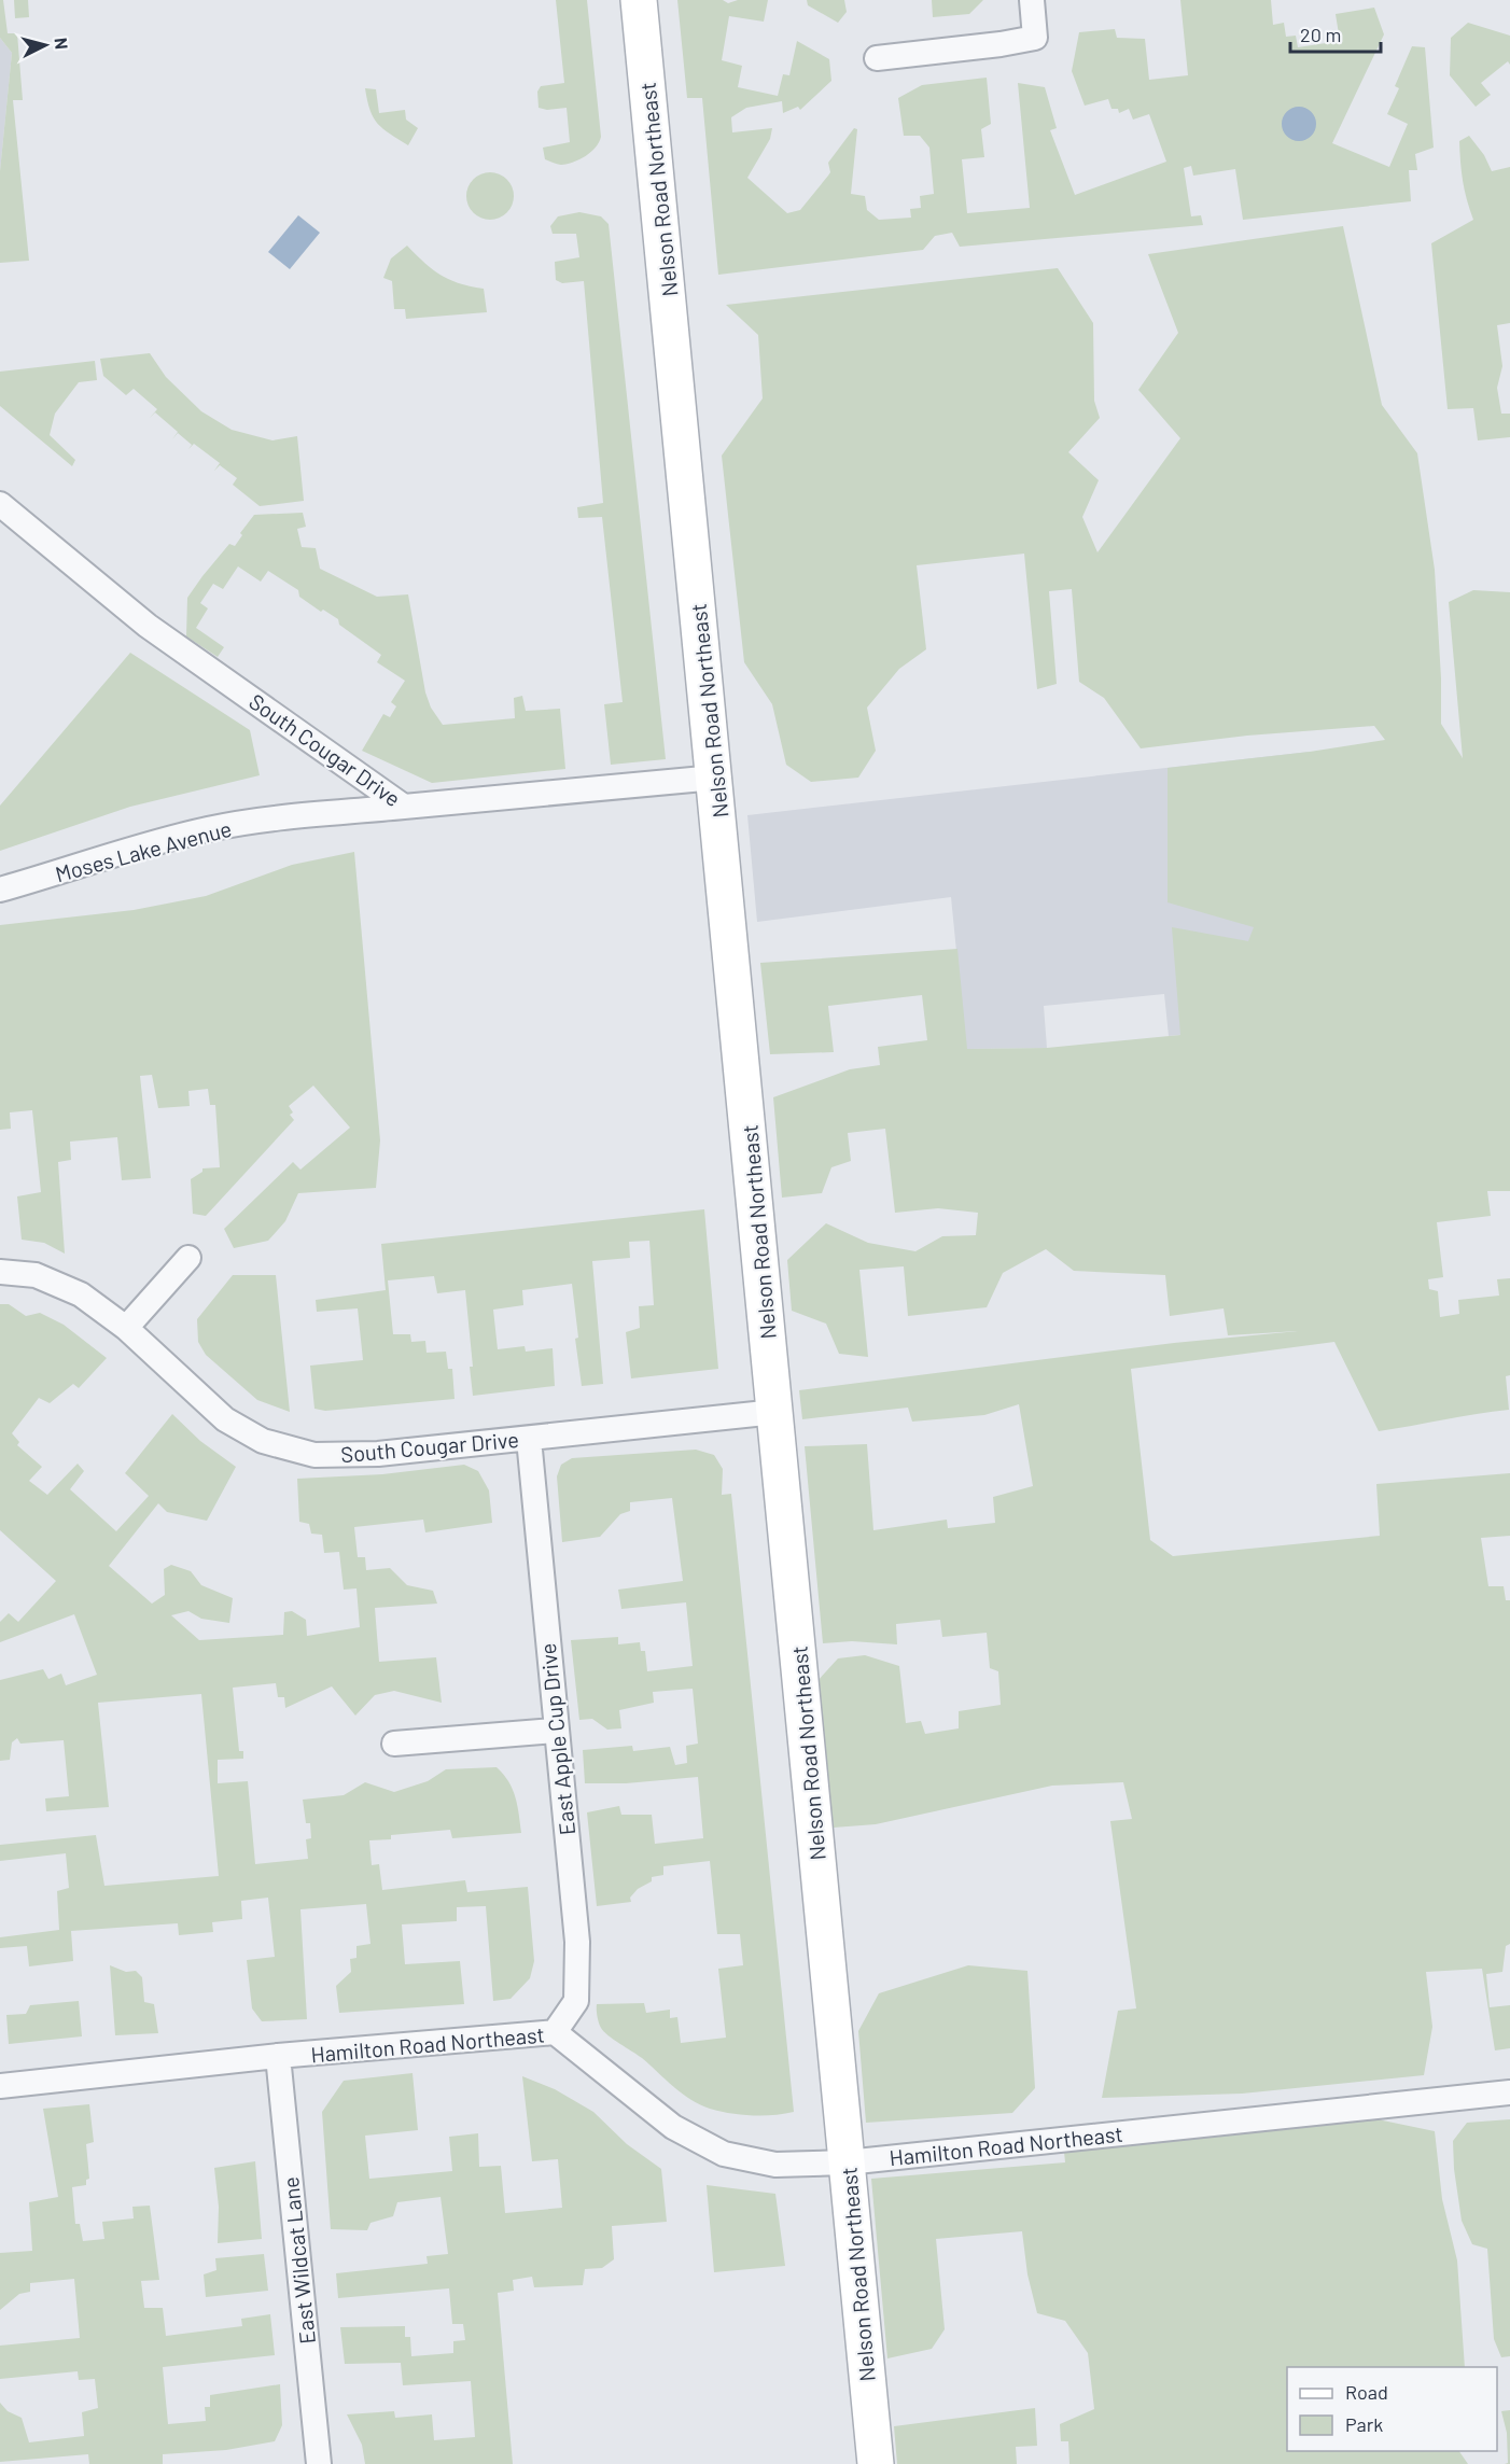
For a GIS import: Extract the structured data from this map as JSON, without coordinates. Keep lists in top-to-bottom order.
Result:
{
  "streets": {
    "street": [
      "Nelson Road Northeast",
      "South Cougar Drive",
      "Moses Lake Avenue",
      "East Apple Cup Drive",
      "Hamilton Road Northeast",
      "East Wildcat Lane"
    ]
  },
  "crossings": [
    ["Nelson Road Northeast", "South Cougar Drive"],
    ["Nelson Road Northeast", "Hamilton Road Northeast"],
    ["South Cougar Drive", "Moses Lake Avenue"],
    ["South Cougar Drive", "East Apple Cup Drive"],
    ["East Apple Cup Drive", "Hamilton Road Northeast"],
    ["Hamilton Road Northeast", "East Wildcat Lane"]
  ],
  "legend": ["Road", "Park"],
  "scale_bar": "20 m",
  "north": "right"
}
